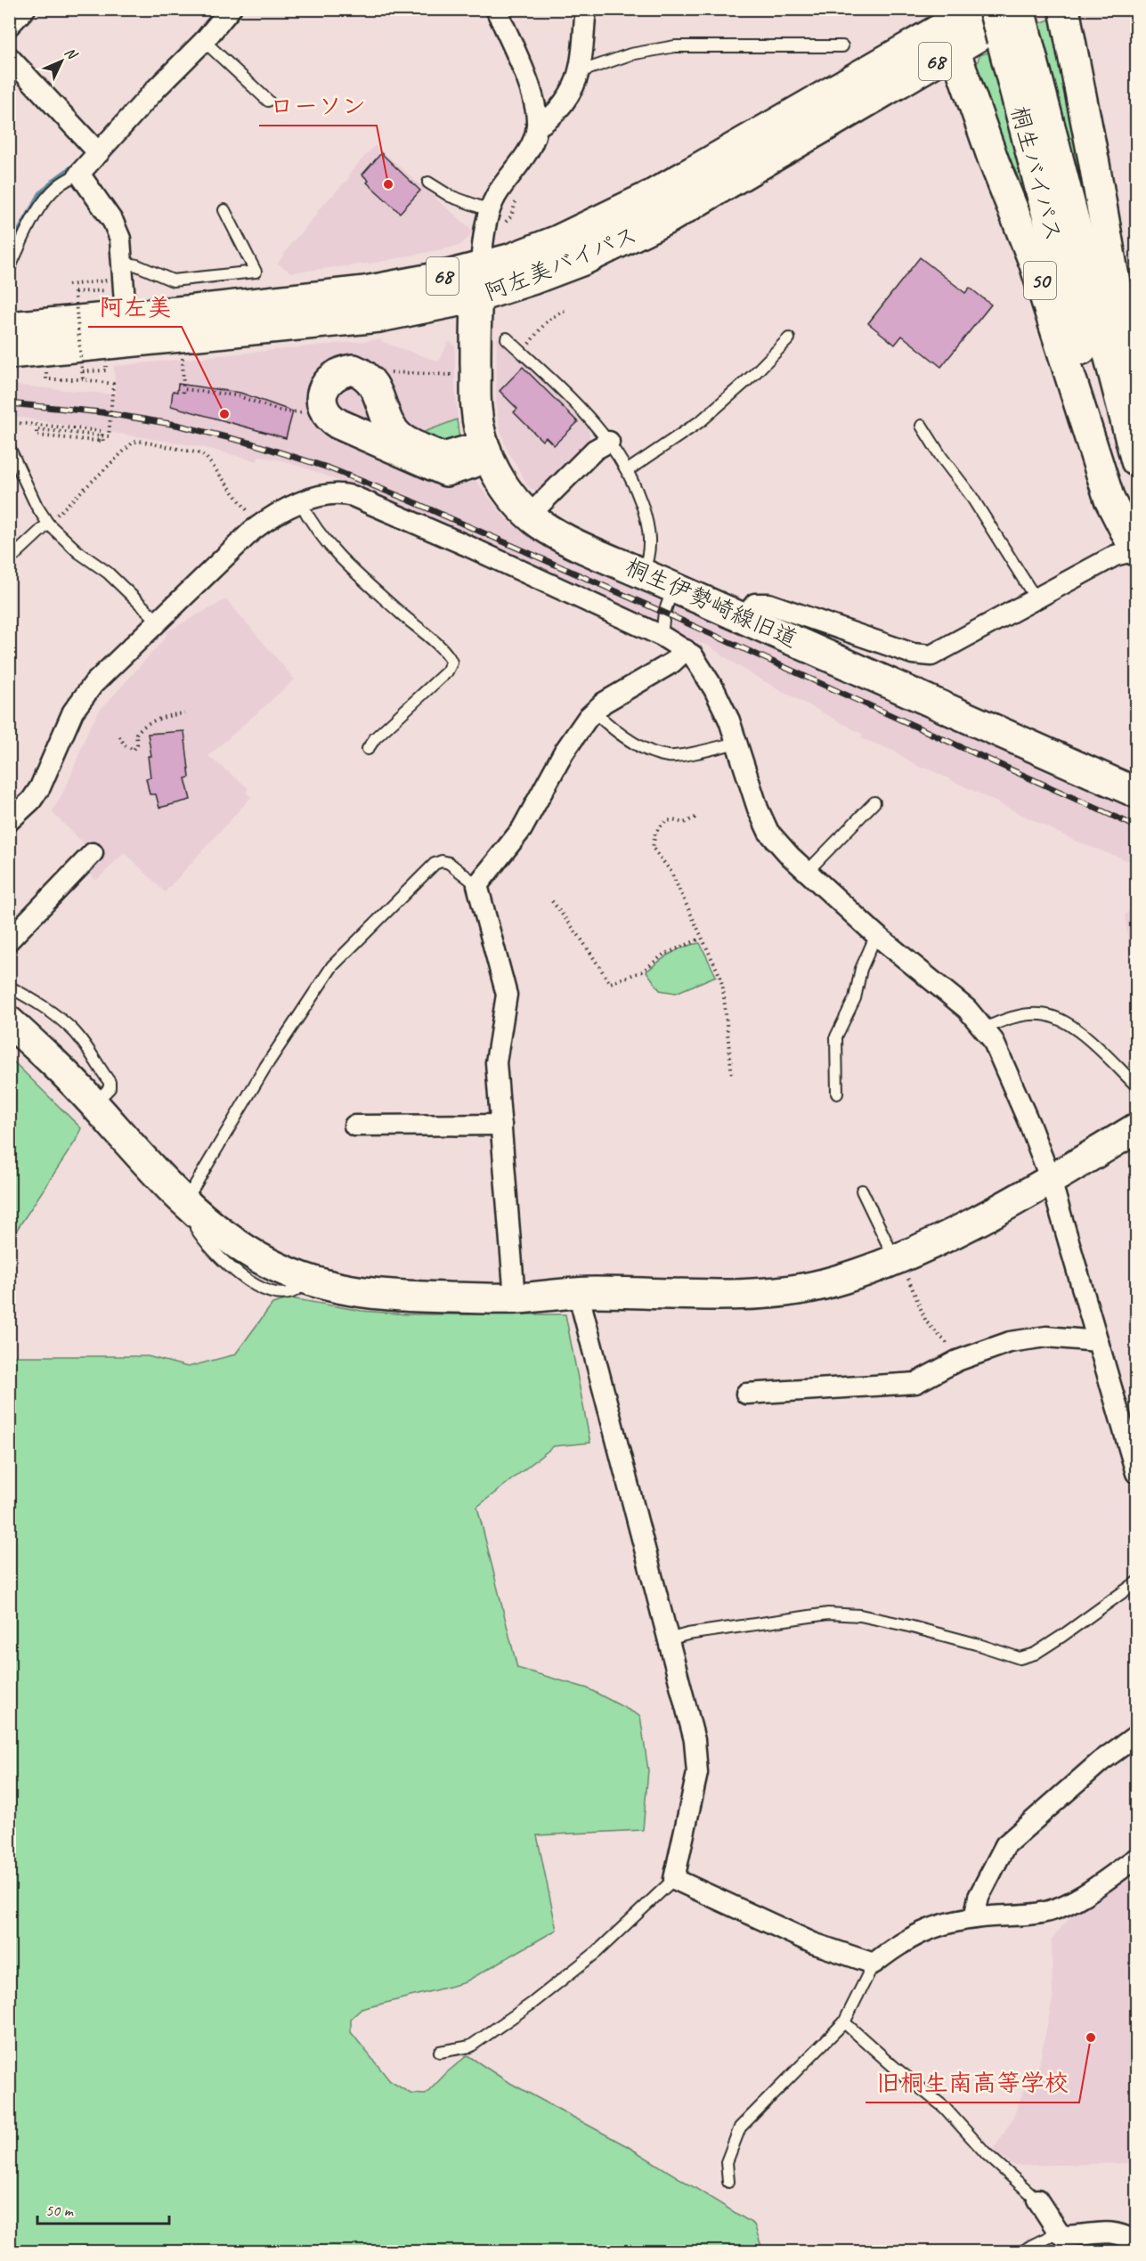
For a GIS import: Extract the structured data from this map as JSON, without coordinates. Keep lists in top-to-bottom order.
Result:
{
  "streets": {
    "main road": [
      "68",
      "桐生バイパス",
      "阿左美バイパス",
      "50",
      "桐生伊勢崎線旧道"
    ]
  },
  "crossings": [
    ["桐生バイパス", "阿左美バイパス"],
    ["桐生バイパス", "50"],
    ["阿左美バイパス", "50"],
    ["阿左美バイパス", "桐生伊勢崎線旧道"]
  ],
  "places": ["ローソン", "阿左美", "旧桐生南高等学校"],
  "scale_bar": "50 m",
  "north": "top right"
}
